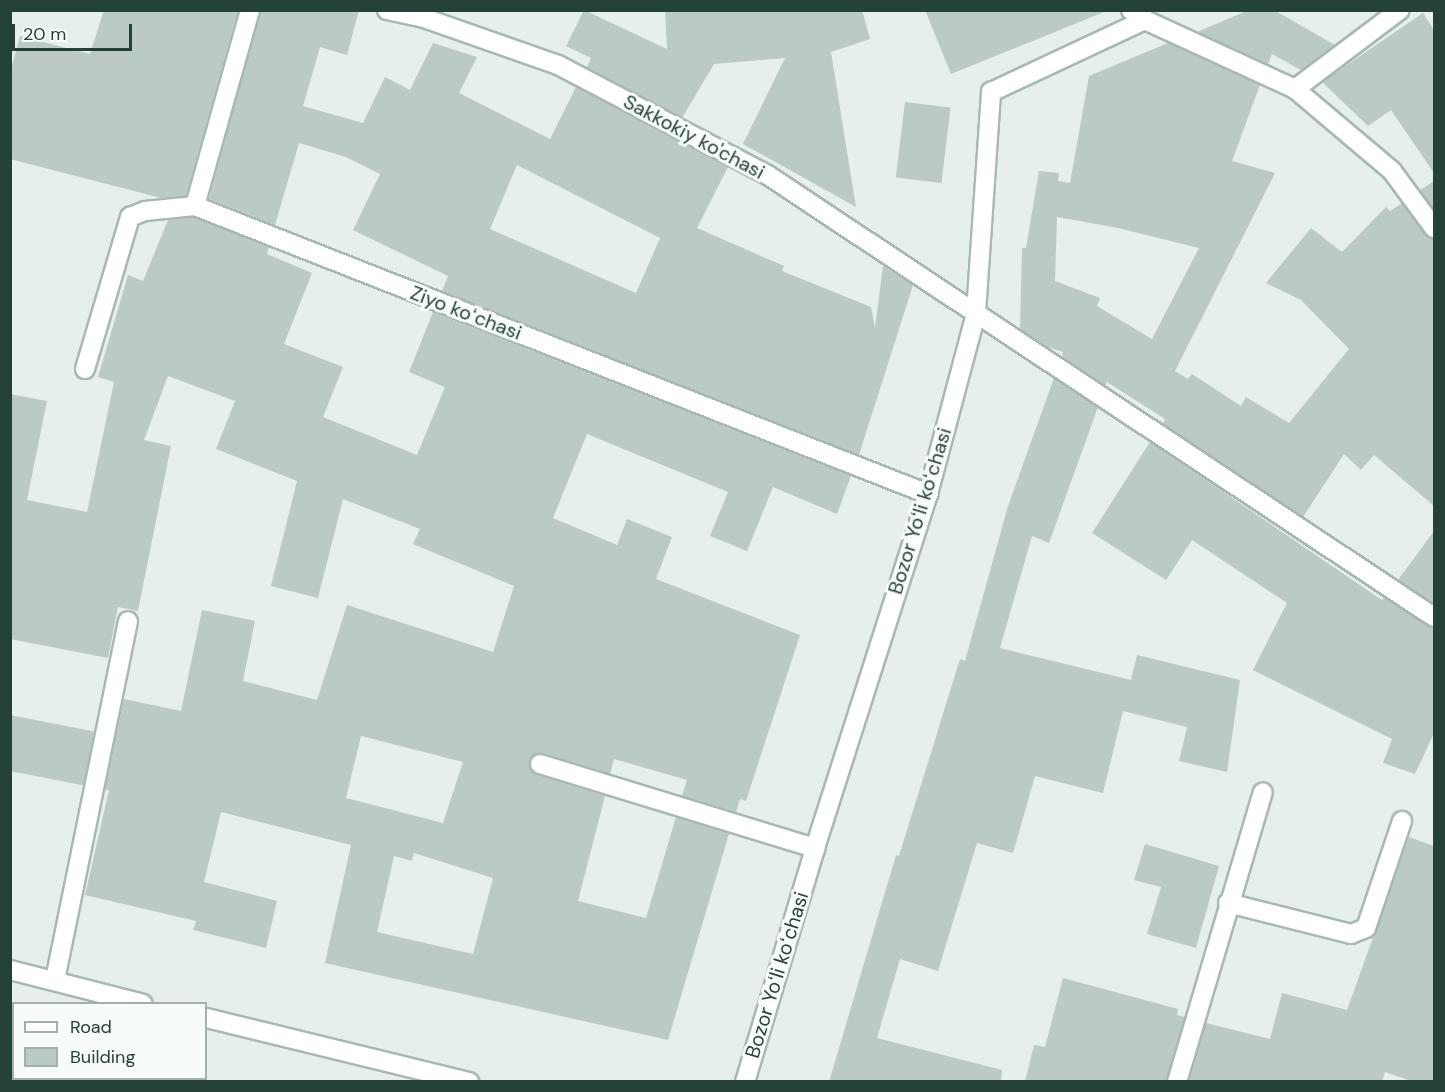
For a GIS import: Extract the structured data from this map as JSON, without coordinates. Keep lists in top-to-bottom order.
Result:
{
  "streets": {
    "street": ["Sakkokiy ko'chasi", "Ziyo koʻchasi", "Bozor Yoʻli koʻchasi"]
  },
  "crossings": [
    ["Sakkokiy ko'chasi", "Bozor Yoʻli koʻchasi"],
    ["Ziyo koʻchasi", "Bozor Yoʻli koʻchasi"]
  ],
  "legend": ["Road", "Building"],
  "scale_bar": "20 m"
}
